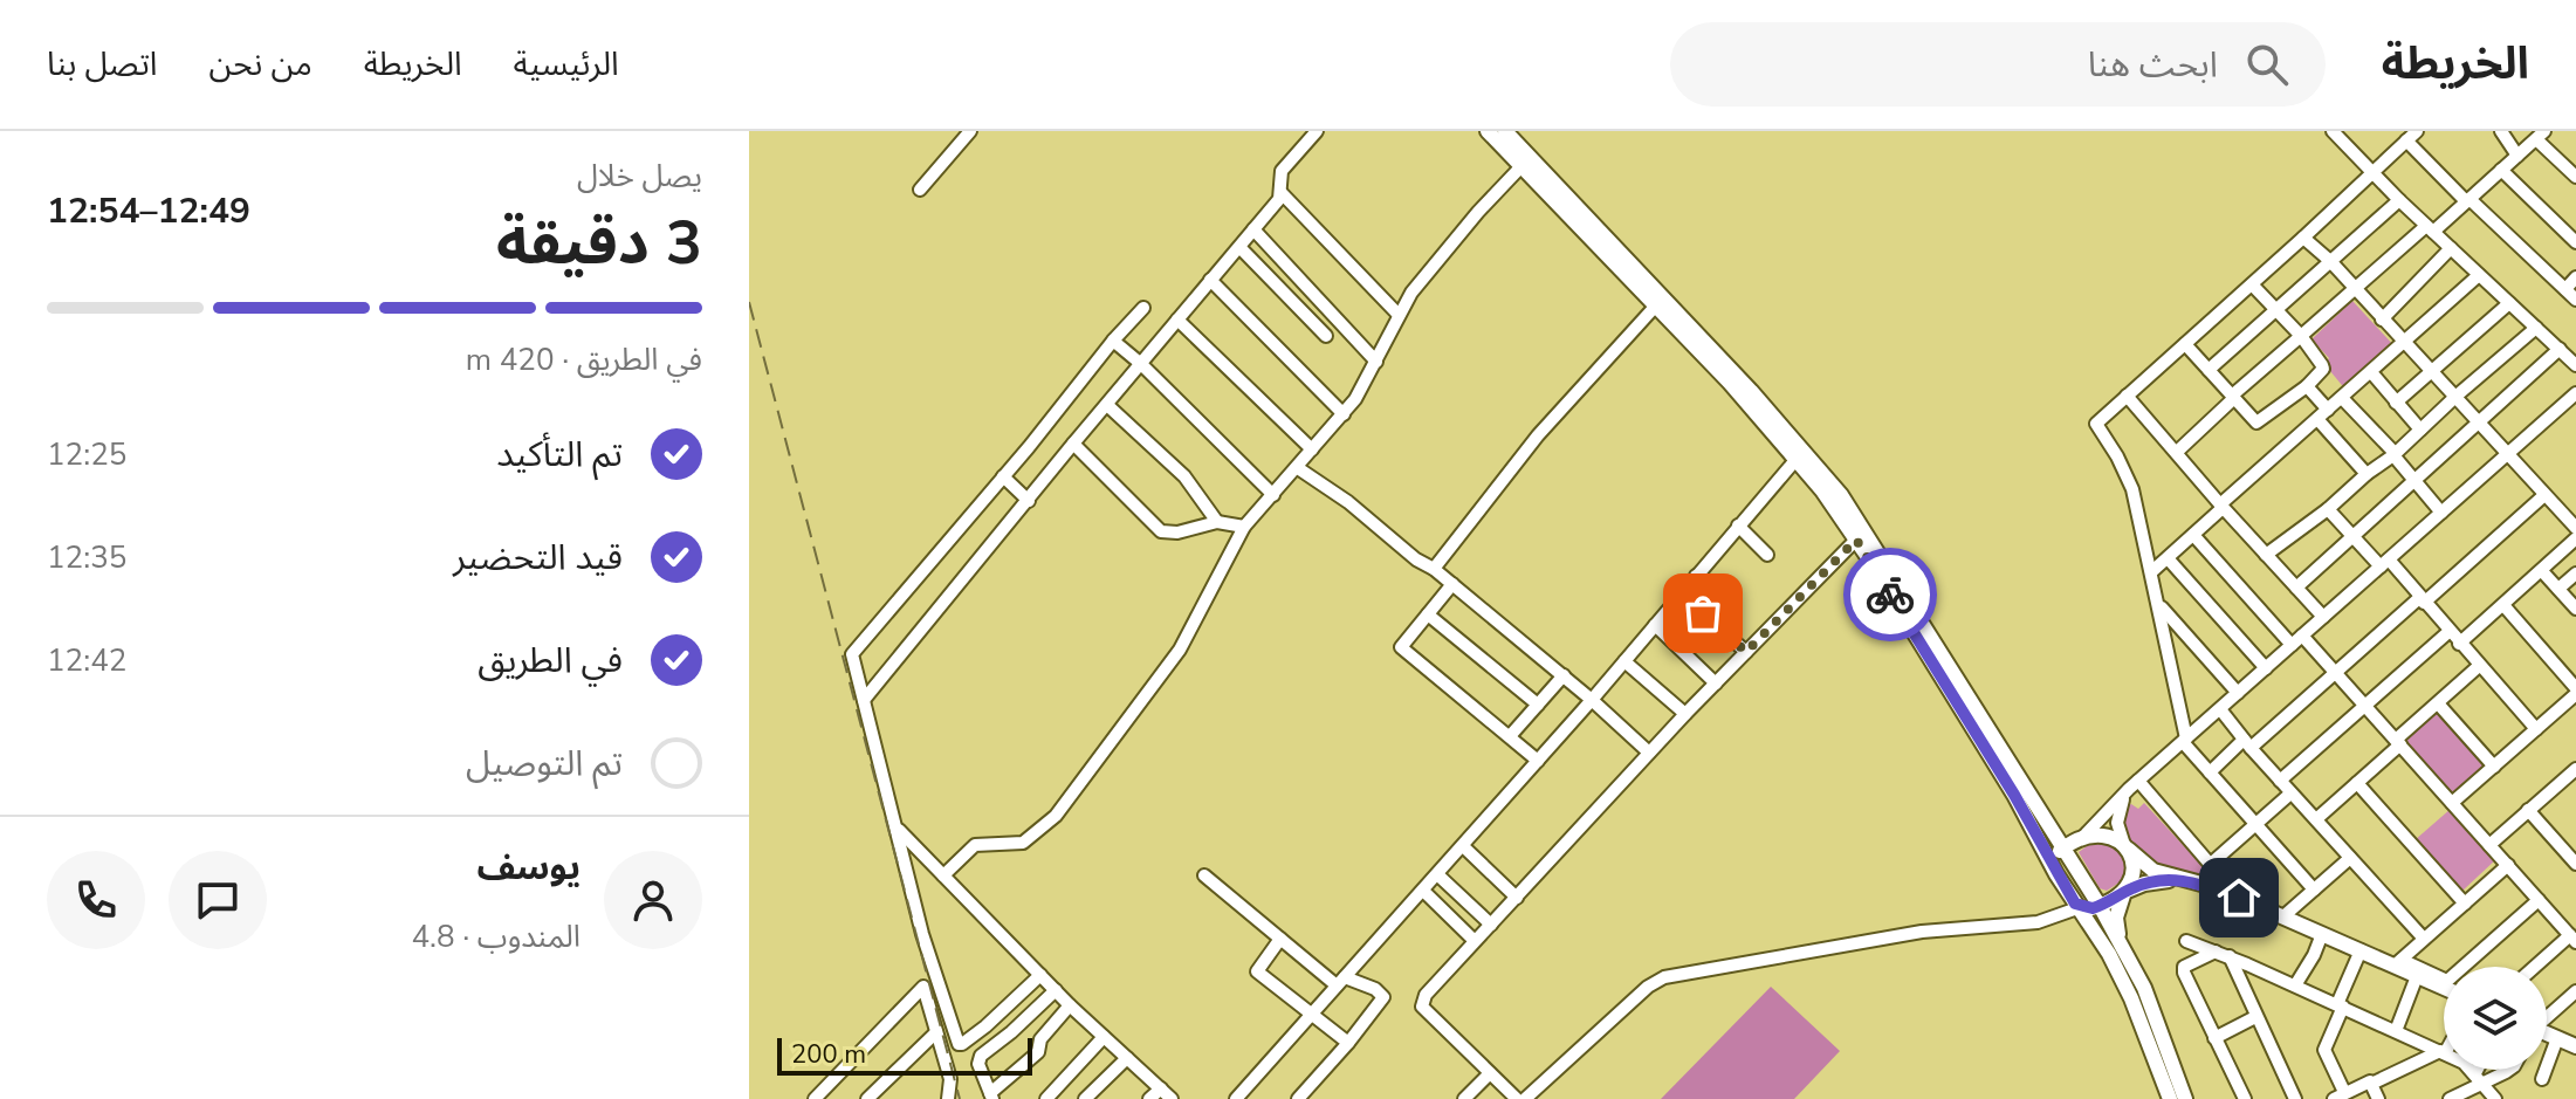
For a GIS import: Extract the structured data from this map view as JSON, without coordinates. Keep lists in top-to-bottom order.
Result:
{
  "scale_bar": "200 m",
  "page": {
    "header": "الخريطة",
    "search": "ابحث هنا",
    "nav": [
      "الرئيسية",
      "الخريطة",
      "من نحن",
      "اتصل بنا"
    ],
    "heading": ["3 دقيقة", "يصل خلال", "12:49–12:54"],
    "panel": ["يوسف", "المندوب · 4.8"],
    "bar": "في الطريق · 420 m",
    "list": [
      ["تم التأكيد", "12:25"],
      ["قيد التحضير", "12:35"],
      ["في الطريق", "12:42"],
      "تم التوصيل"
    ],
    "scale": "200 m"
  }
}
